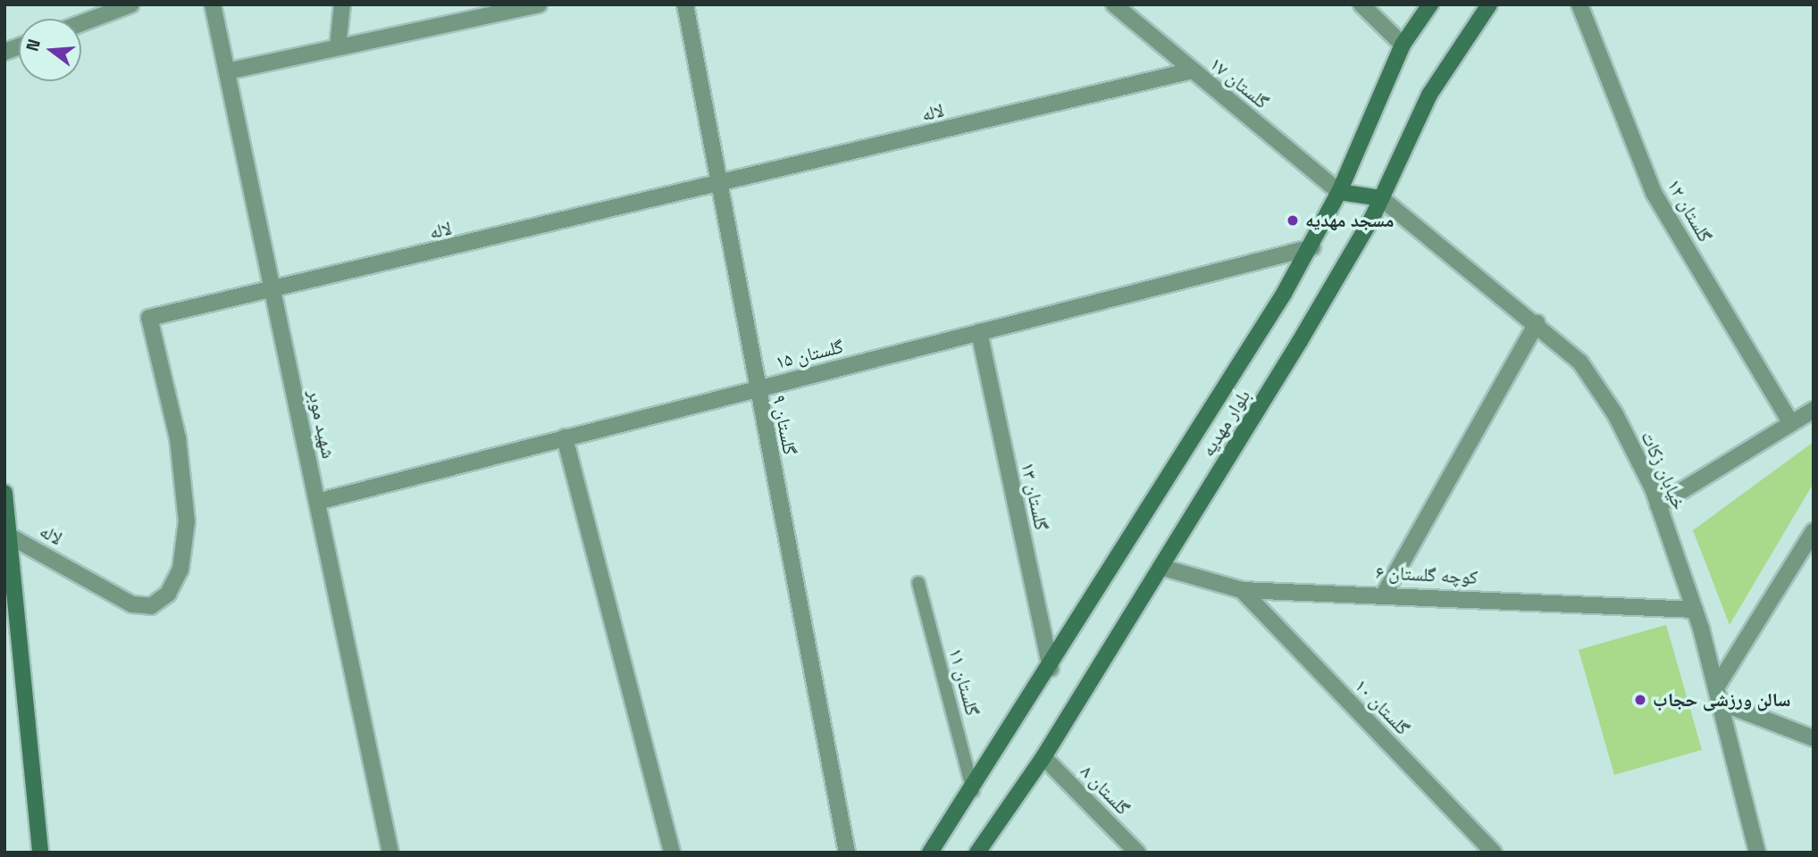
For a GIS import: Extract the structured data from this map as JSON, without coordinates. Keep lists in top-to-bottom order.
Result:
{
  "streets": {
    "main road": ["بلوار مهدیه"],
    "street": [
      "گلستان ۱۷",
      "لاله",
      "گلستان ۱۲",
      "گلستان ۱۵",
      "شهید موبر",
      "گلستان ۹",
      "خیابان زکات",
      "گلستان ۱۳",
      "کوچه گلستان ۶",
      "گلستان ۱۰",
      "گلستان ۸"
    ],
    "lane": ["گلستان ۱۱"]
  },
  "crossings": [
    ["گلستان ۱۷", "لاله"],
    ["گلستان ۱۷", "بلوار مهدیه"],
    ["لاله", "شهید موبر"],
    ["لاله", "گلستان ۹"],
    ["گلستان ۱۵", "بلوار مهدیه"],
    ["گلستان ۱۵", "شهید موبر"],
    ["گلستان ۱۵", "گلستان ۹"],
    ["گلستان ۱۵", "گلستان ۱۳"],
    ["بلوار مهدیه", "خیابان زکات"],
    ["بلوار مهدیه", "گلستان ۱۳"],
    ["بلوار مهدیه", "کوچه گلستان ۶"],
    ["بلوار مهدیه", "گلستان ۱۱"],
    ["بلوار مهدیه", "گلستان ۸"],
    ["خیابان زکات", "کوچه گلستان ۶"],
    ["کوچه گلستان ۶", "گلستان ۱۰"]
  ],
  "places": ["مسجد مهدیه", "سالن ورزشی حجاب"],
  "north": "left"
}
